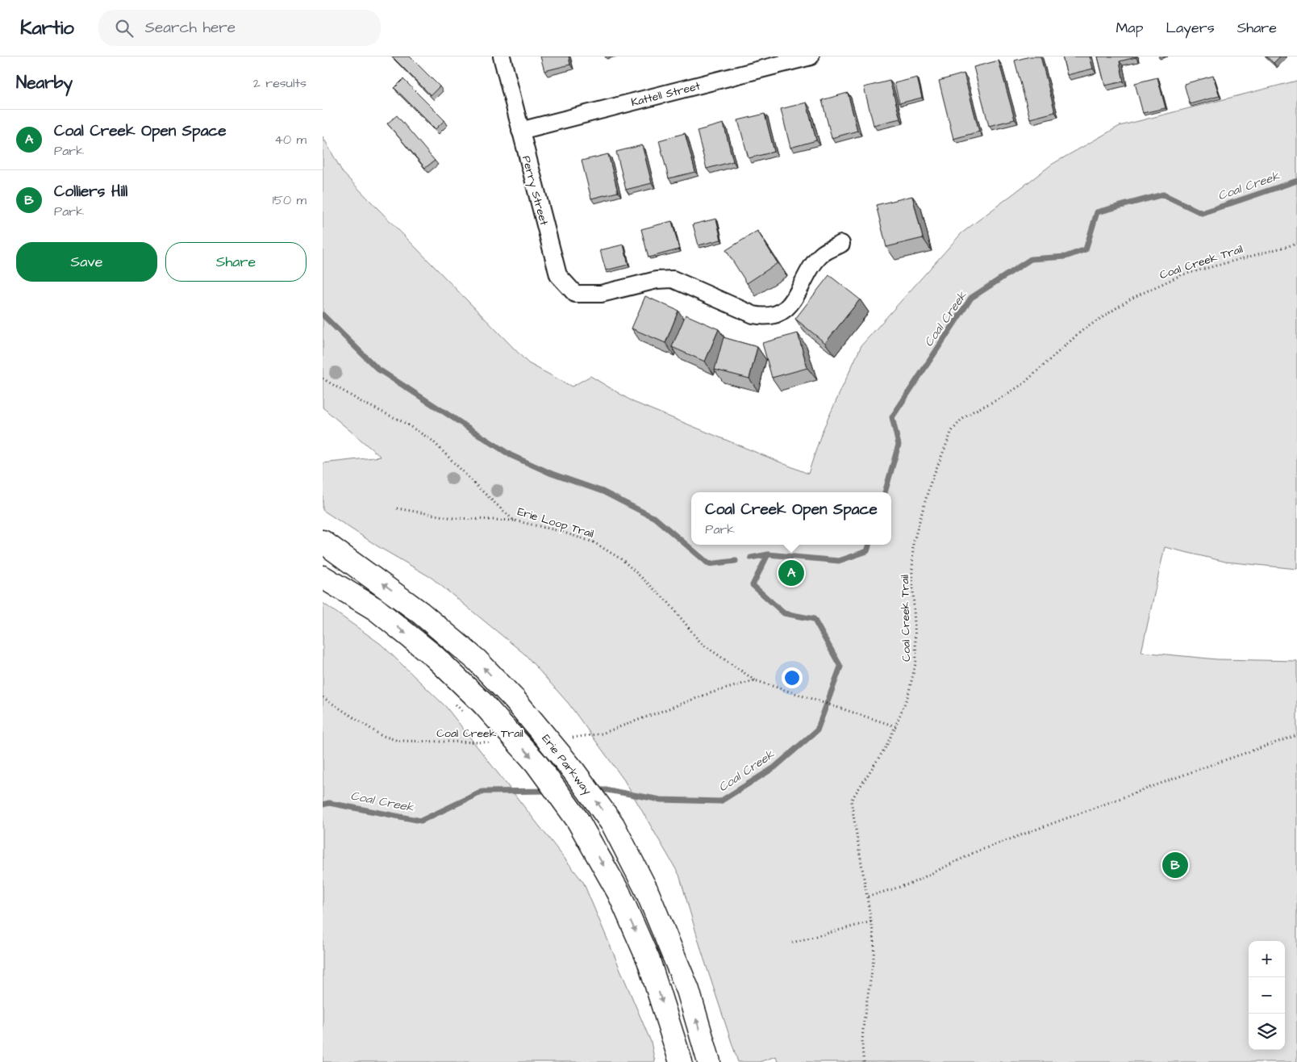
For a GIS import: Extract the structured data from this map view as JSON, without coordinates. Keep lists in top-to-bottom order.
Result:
{
  "streets": {
    "main road": ["Erie Parkway"],
    "street": ["Kattell Street", "Perry Street"],
    "path": ["Coal Creek Trail", "Erie Loop Trail"]
  },
  "crossings": [
    ["Kattell Street", "Perry Street"]
  ],
  "water": ["Coal Creek"],
  "page": {
    "header": "Kartio",
    "search": "Search here",
    "nav": ["Map", "Layers", "Share"],
    "heading": ["Nearby", "2 results"],
    "list": [
      {
        "mark": "A",
        "name": "Coal Creek Open Space",
        "note": "Park",
        "value": "40 m"
      },
      {
        "mark": "B",
        "name": "Colliers Hill",
        "note": "Park",
        "value": "150 m"
      }
    ],
    "buttons": ["Save", "Share"],
    "popup": ["Coal Creek Open Space", "Park"],
    "pins": ["A", "B"],
    "map_buttons": ["+", "−"]
  }
}
